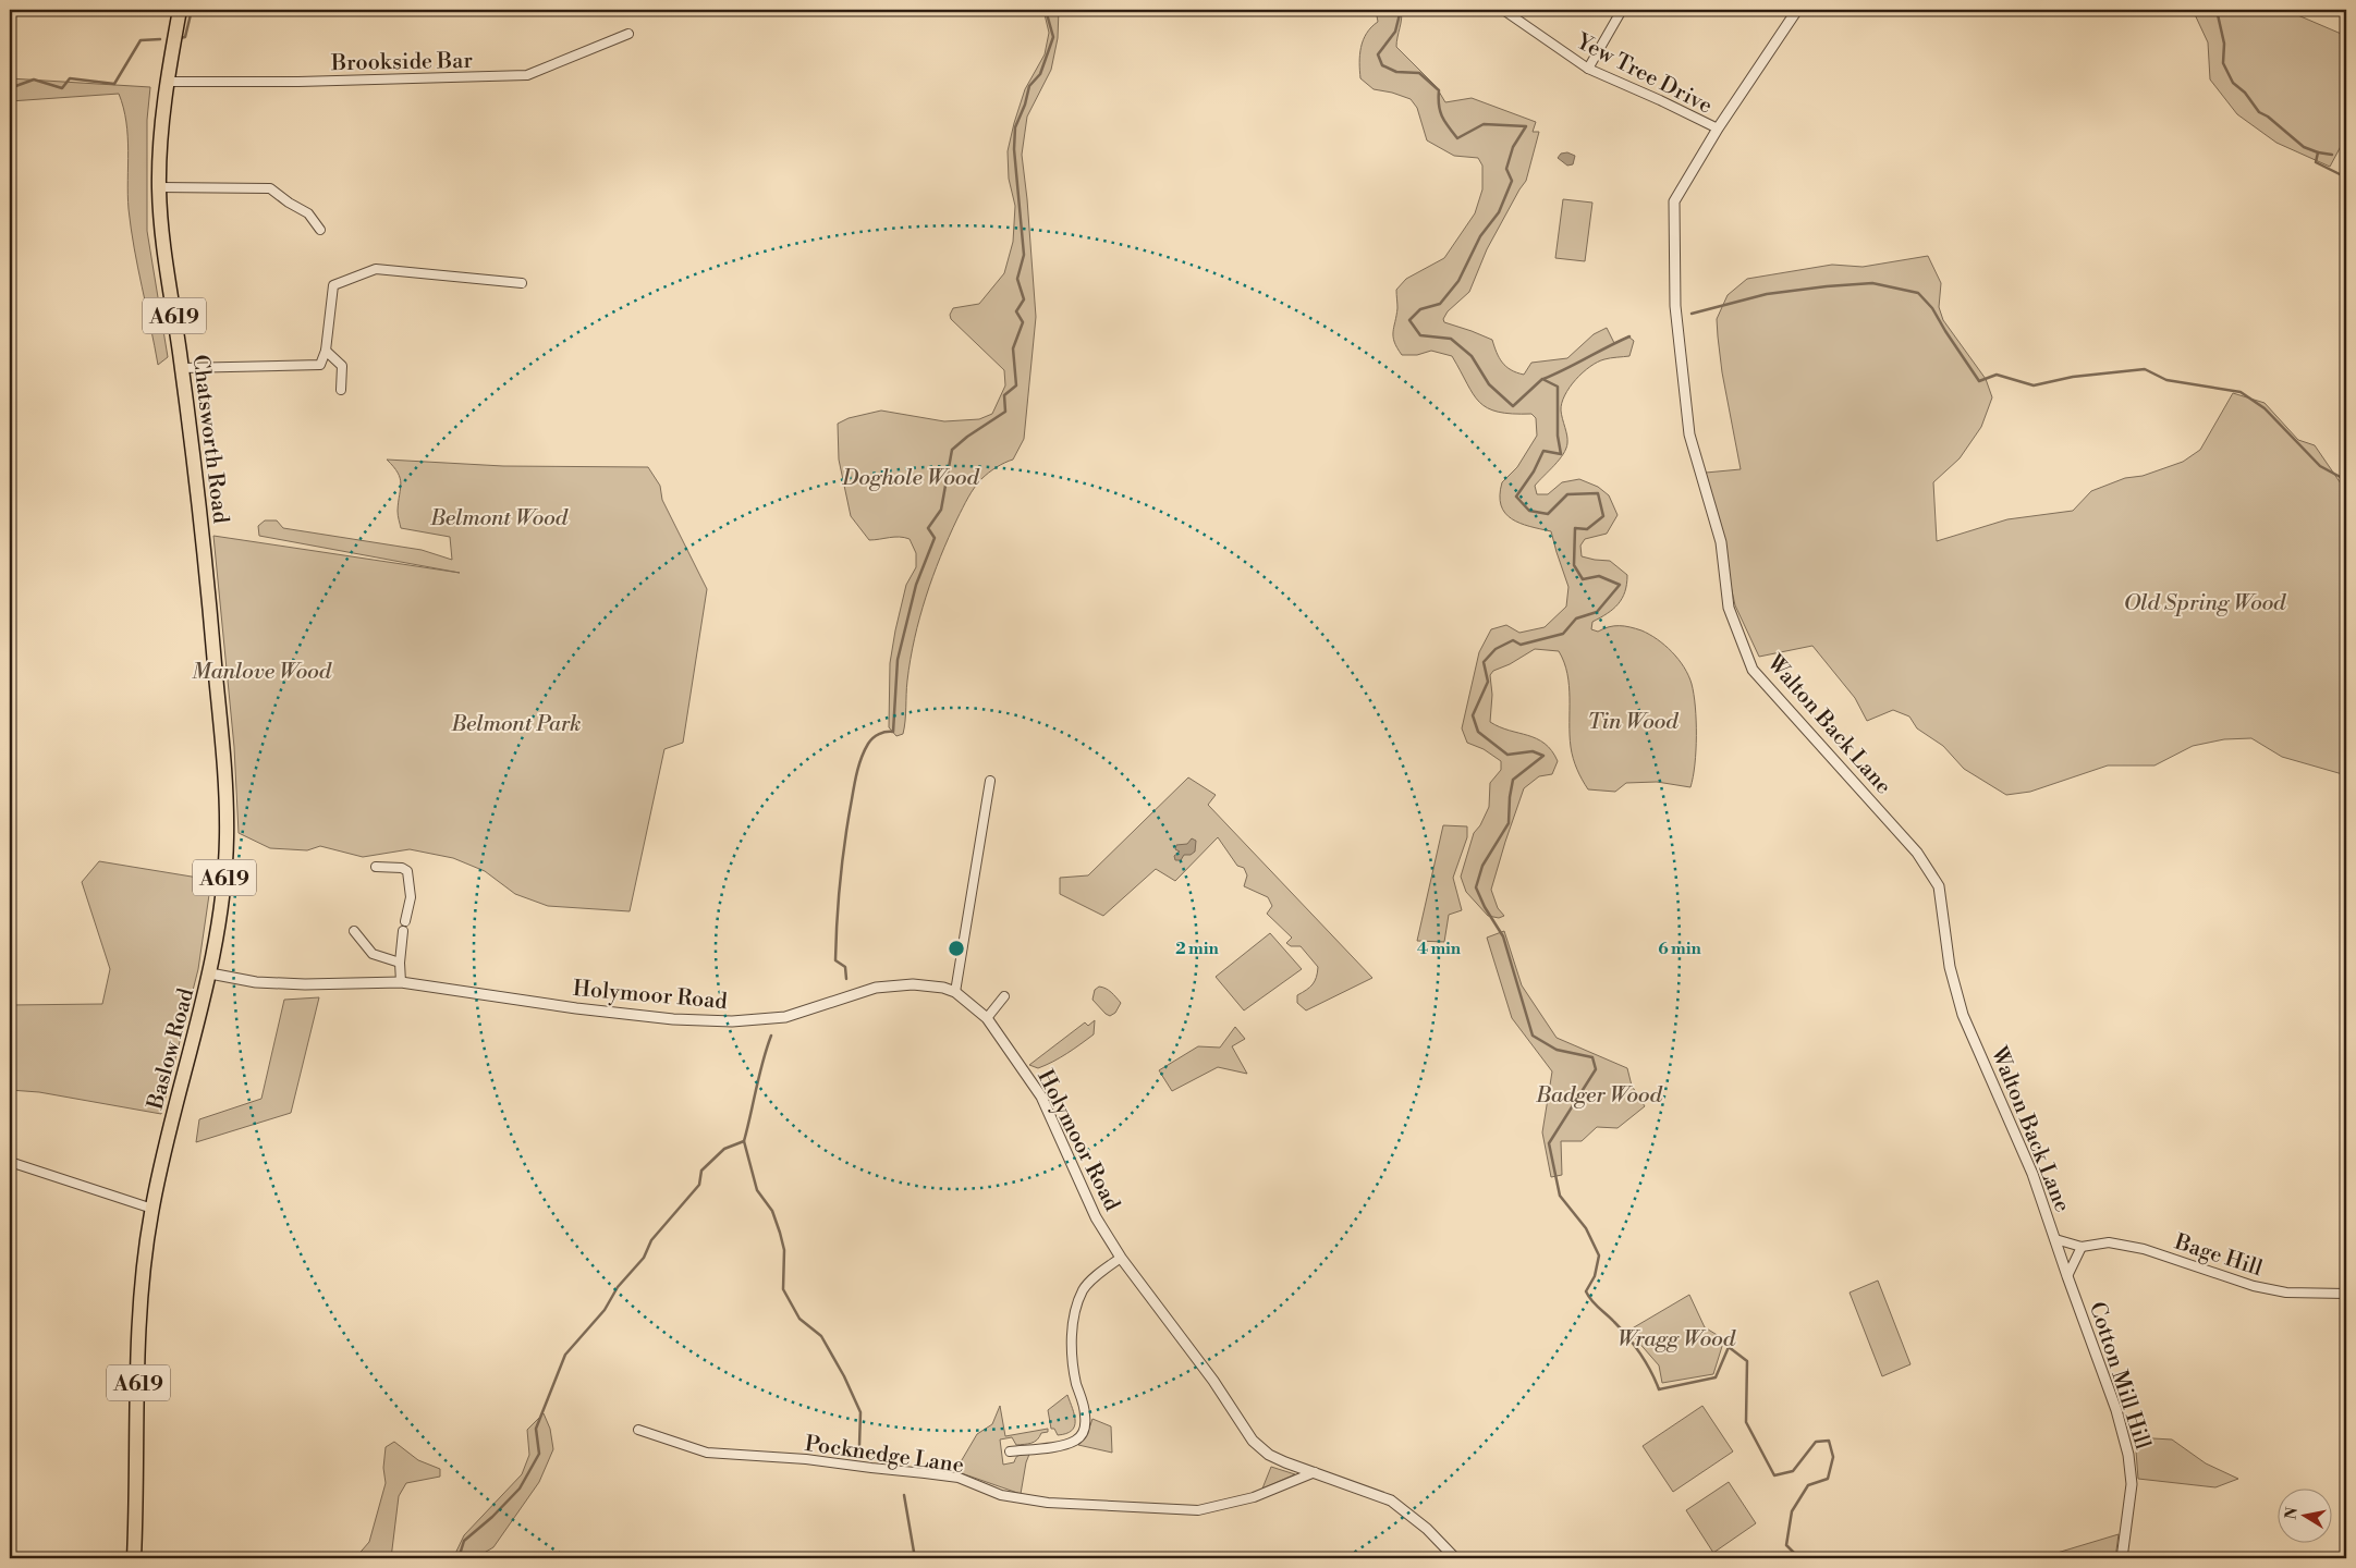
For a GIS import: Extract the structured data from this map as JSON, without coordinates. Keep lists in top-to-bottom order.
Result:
{
  "streets": {
    "highway": ["A619", "Chatsworth Road", "Baslow Road"],
    "street": [
      "Brookside Bar",
      "Yew Tree Drive",
      "Walton Back Lane",
      "Holymoor Road",
      "Bage Hill",
      "Cotton Mill Hill",
      "Pocknedge Lane"
    ]
  },
  "crossings": [
    ["Brookside Bar", "Chatsworth Road"],
    ["Yew Tree Drive", "Walton Back Lane"],
    ["Chatsworth Road", "Baslow Road"],
    ["Walton Back Lane", "Bage Hill"],
    ["Walton Back Lane", "Cotton Mill Hill"],
    ["Holymoor Road", "Baslow Road"],
    ["Holymoor Road", "Pocknedge Lane"],
    ["Bage Hill", "Cotton Mill Hill"]
  ],
  "parks": [
    "Doghole Wood",
    "Belmont Wood",
    "Old Spring Wood",
    "Manlove Wood",
    "Tin Wood",
    "Belmont Park",
    "Badger Wood",
    "Wragg Wood"
  ],
  "north": "left",
  "rings": ["2 min", "4 min", "6 min"]
}
